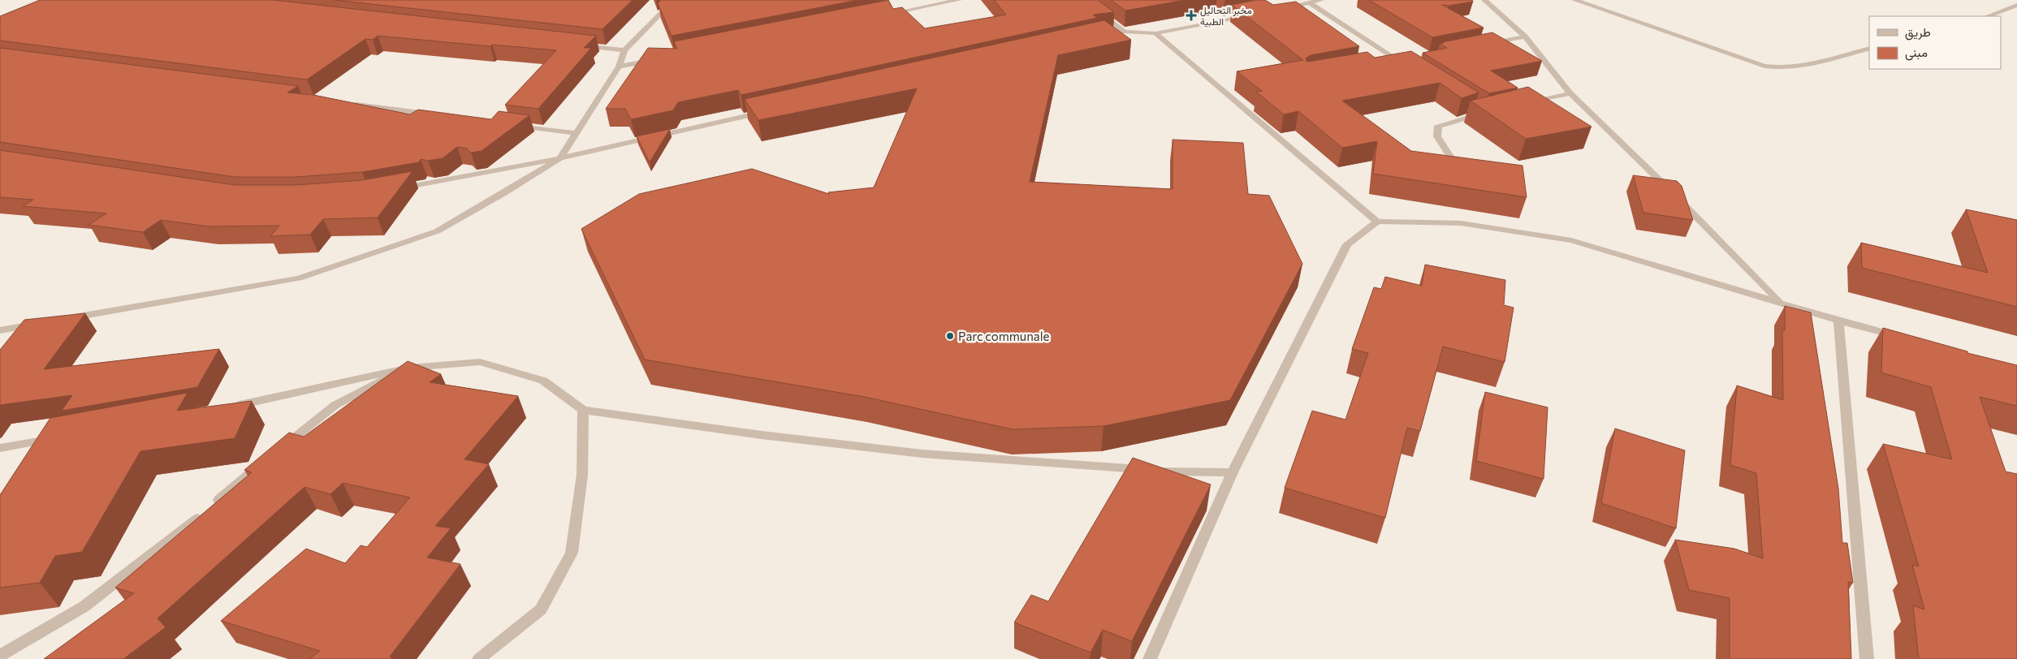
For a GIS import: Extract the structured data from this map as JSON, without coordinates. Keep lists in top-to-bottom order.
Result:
{
  "places": {
    "health": ["مخبر التحاليل الطبية"],
    "other": ["Parc communale"]
  },
  "legend": ["طريق", "مبنى"]
}
